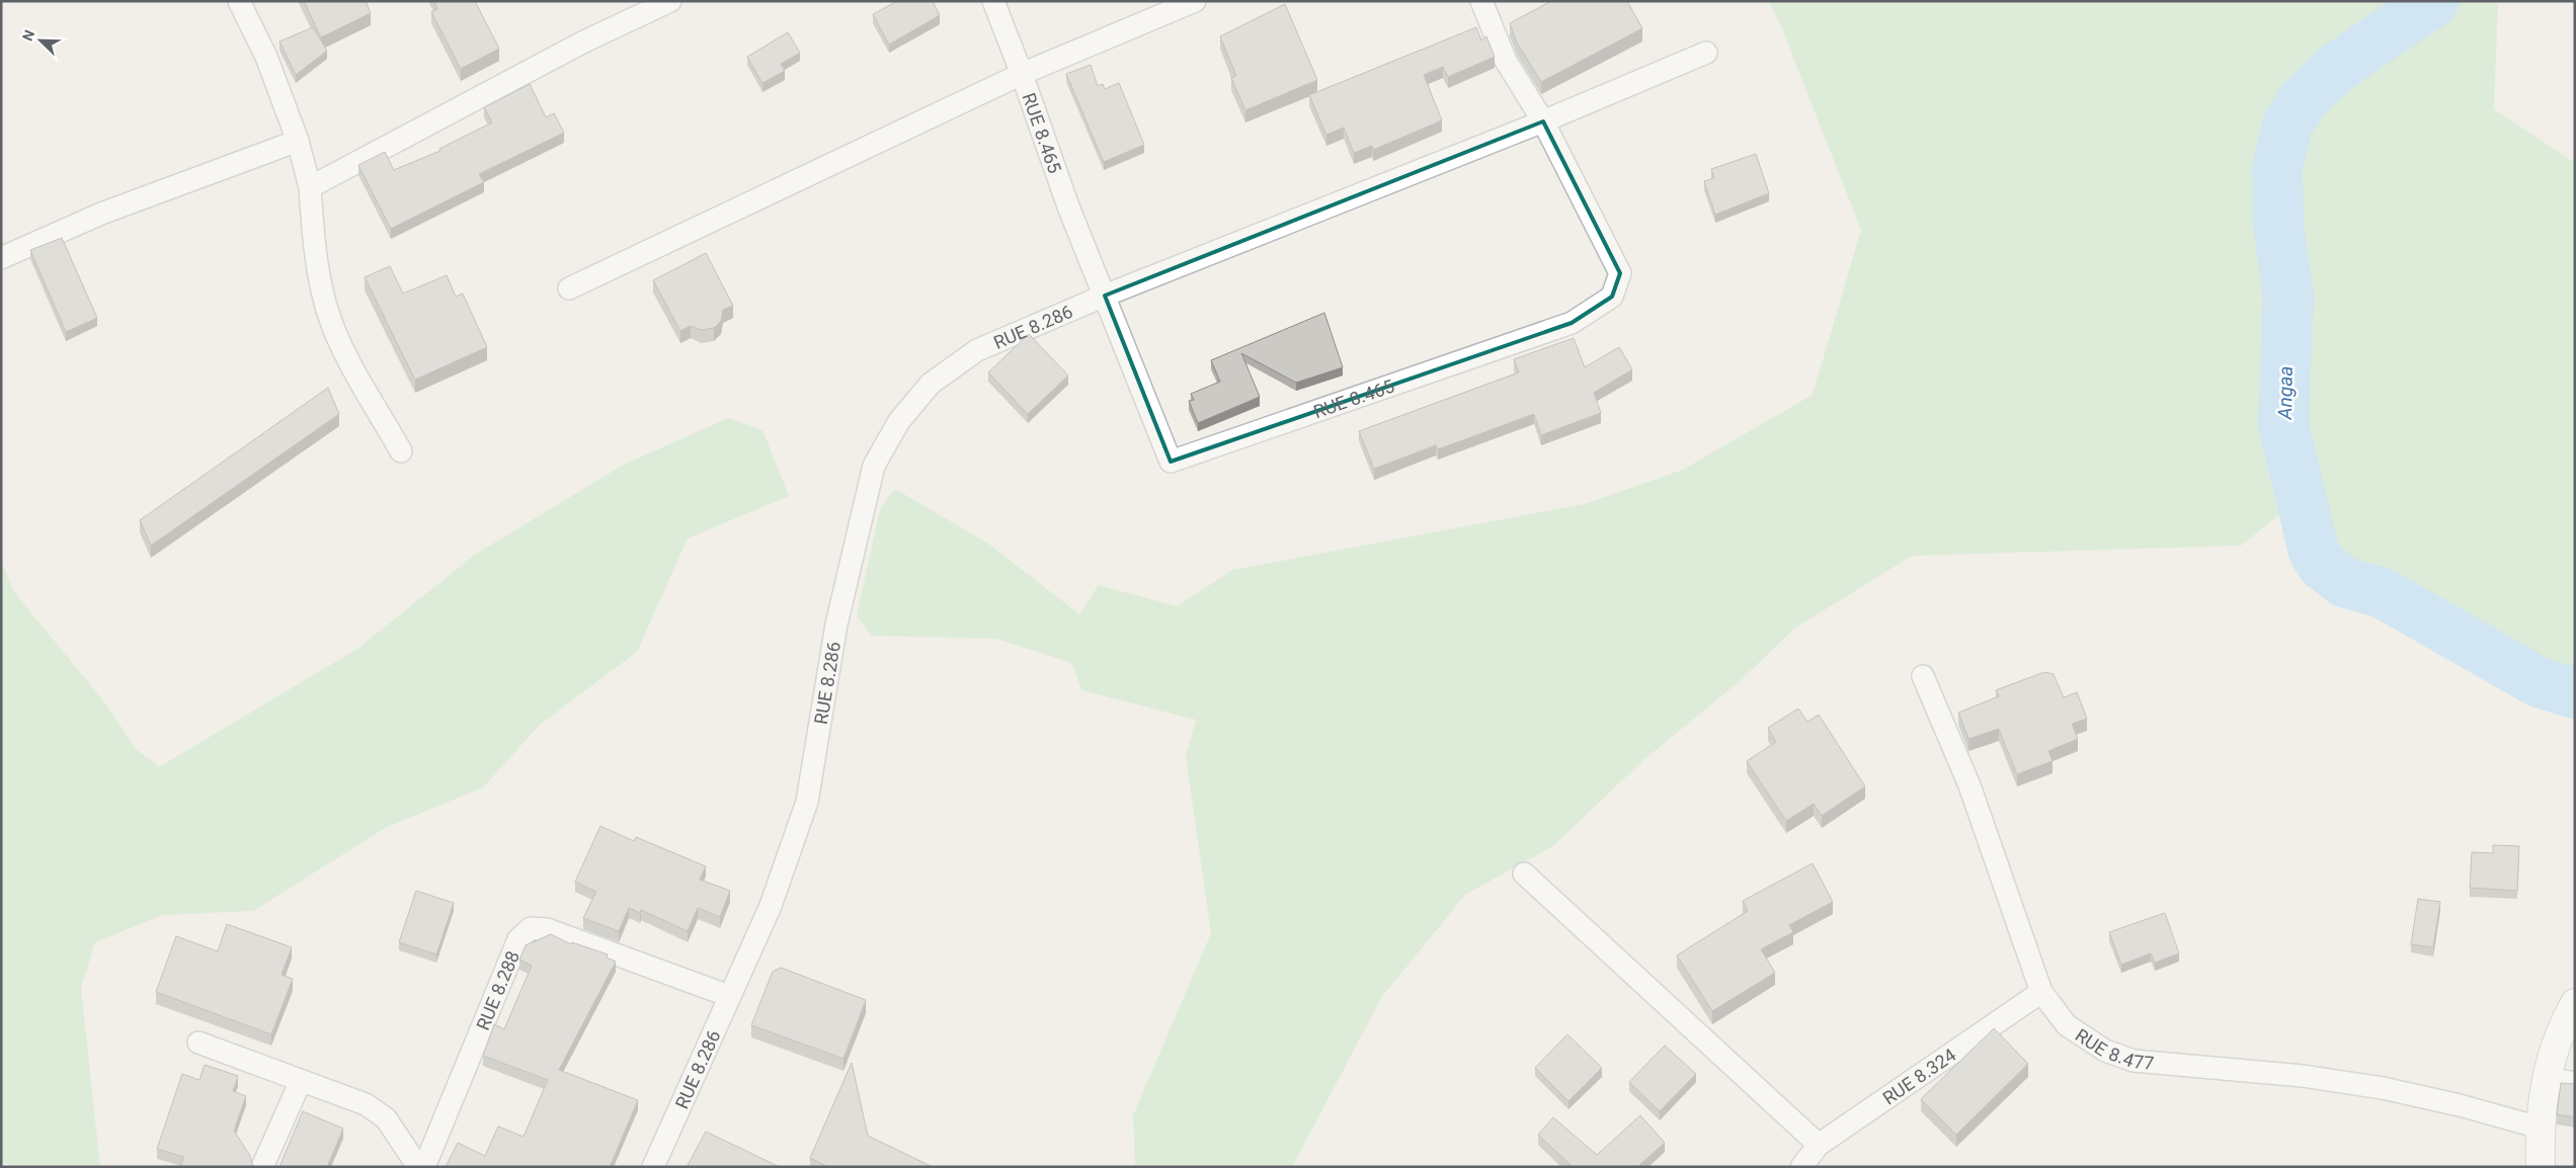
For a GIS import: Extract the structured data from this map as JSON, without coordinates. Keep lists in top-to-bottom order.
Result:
{
  "streets": {
    "street": [
      "RUE 8.465",
      "RUE 8.286",
      "RUE 8.288",
      "RUE 8.477",
      "RUE 8.324"
    ]
  },
  "crossings": [
    ["RUE 8.465", "RUE 8.286"],
    ["RUE 8.286", "RUE 8.288"],
    ["RUE 8.477", "RUE 8.324"]
  ],
  "water": ["Angaa"],
  "north": "top left"
}
